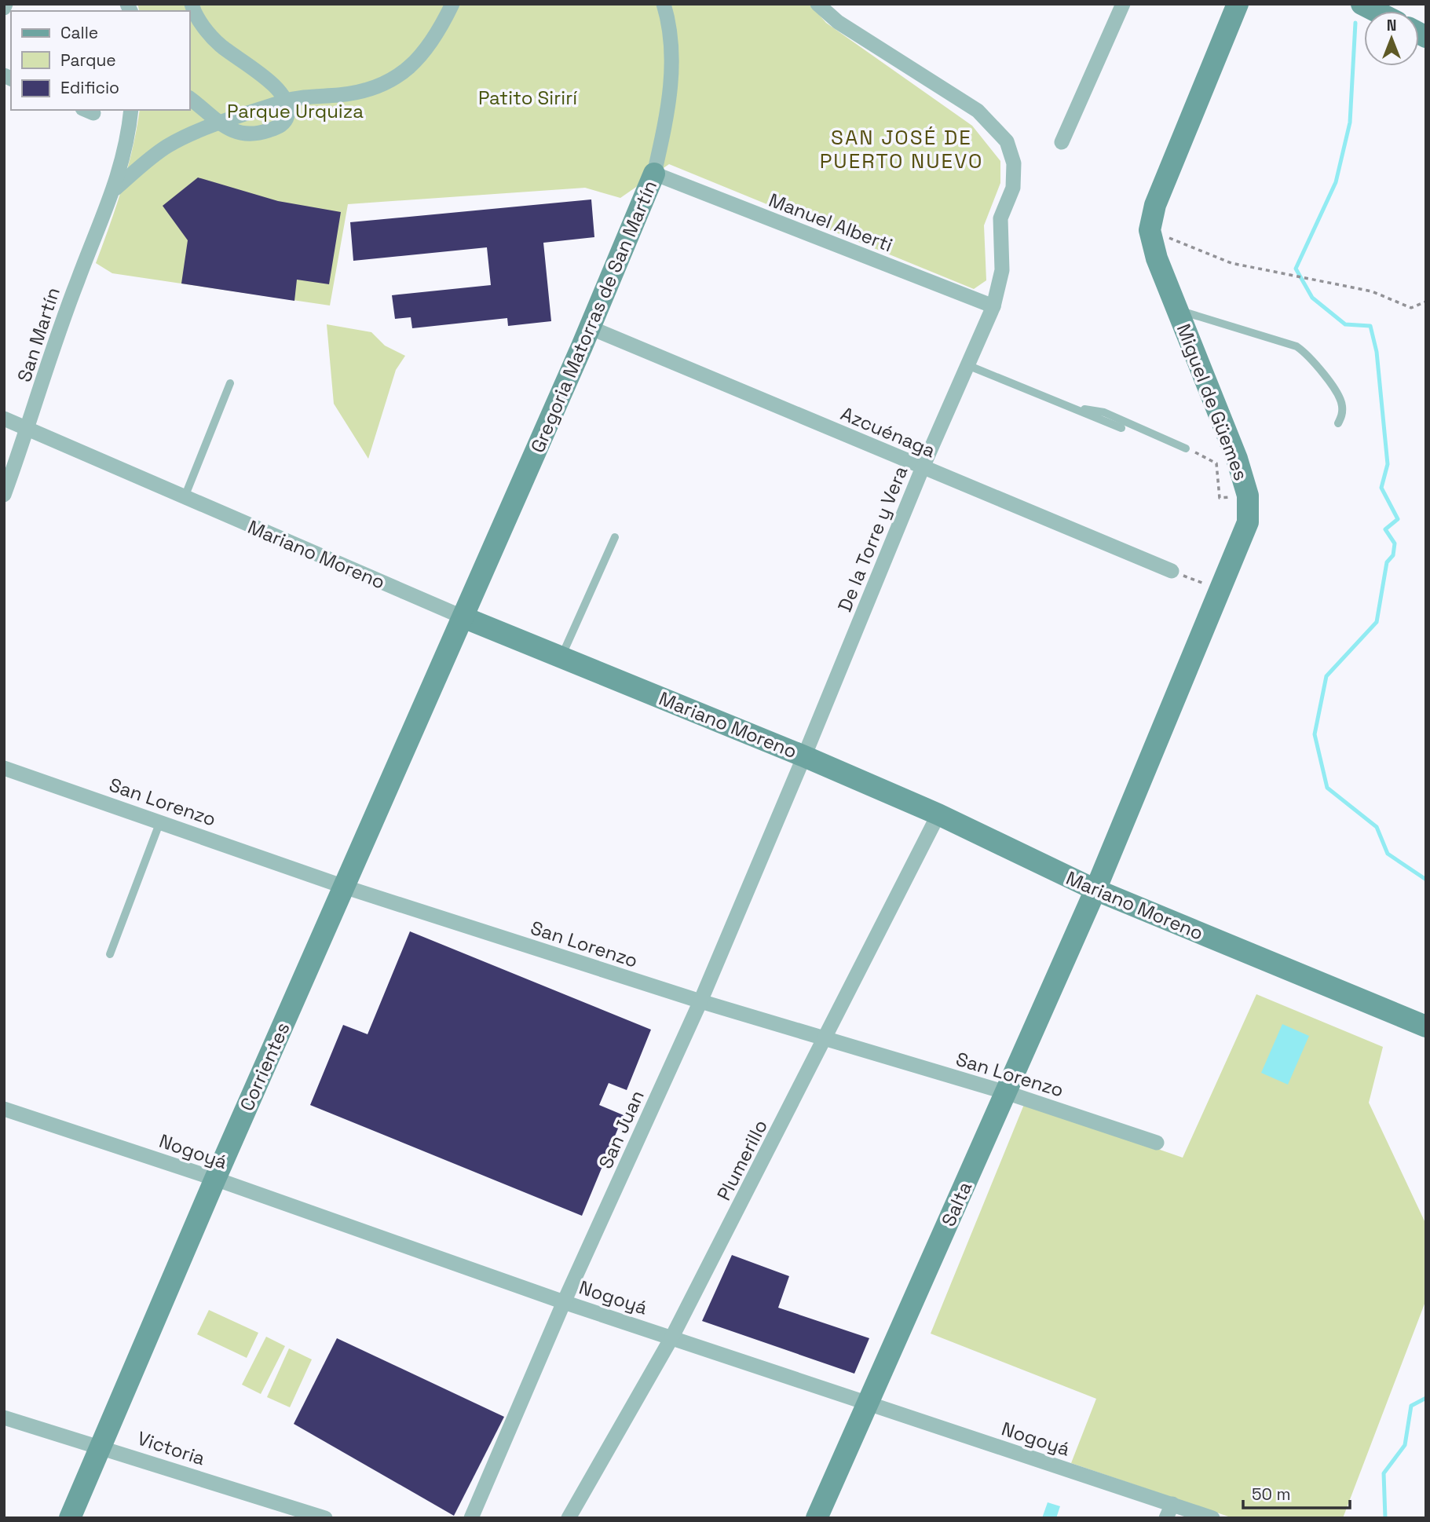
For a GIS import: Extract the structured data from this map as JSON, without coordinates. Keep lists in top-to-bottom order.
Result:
{
  "streets": {
    "street": [
      "Manuel Alberti",
      "Gregoria Matorras de San Martín",
      "San Martín",
      "Miguel de Güemes",
      "Azcuénaga",
      "De la Torre y Vera",
      "Mariano Moreno",
      "San Lorenzo",
      "Corrientes",
      "San Juan",
      "Nogoyá",
      "Plumerillo",
      "Salta",
      "Victoria"
    ]
  },
  "crossings": [
    ["Manuel Alberti", "Gregoria Matorras de San Martín"],
    ["Manuel Alberti", "De la Torre y Vera"],
    ["Gregoria Matorras de San Martín", "Azcuénaga"],
    ["Gregoria Matorras de San Martín", "Mariano Moreno"],
    ["Gregoria Matorras de San Martín", "Corrientes"],
    ["San Martín", "Mariano Moreno"],
    ["Miguel de Güemes", "Mariano Moreno"],
    ["Miguel de Güemes", "Salta"],
    ["Azcuénaga", "De la Torre y Vera"],
    ["De la Torre y Vera", "Mariano Moreno"],
    ["De la Torre y Vera", "San Juan"],
    ["Mariano Moreno", "Corrientes"],
    ["Mariano Moreno", "San Juan"],
    ["Mariano Moreno", "Plumerillo"],
    ["Mariano Moreno", "Salta"],
    ["San Lorenzo", "Corrientes"],
    ["San Lorenzo", "San Juan"],
    ["San Lorenzo", "Plumerillo"],
    ["San Lorenzo", "Salta"],
    ["Corrientes", "Nogoyá"],
    ["Corrientes", "Victoria"],
    ["San Juan", "Nogoyá"],
    ["Nogoyá", "Plumerillo"],
    ["Nogoyá", "Salta"]
  ],
  "districts": ["SAN JOSÉ DE PUERTO NUEVO"],
  "parks": ["Patito Sirirí", "Parque Urquiza"],
  "legend": ["Calle", "Parque", "Edificio"],
  "scale_bar": "50 m",
  "north": "top"
}
